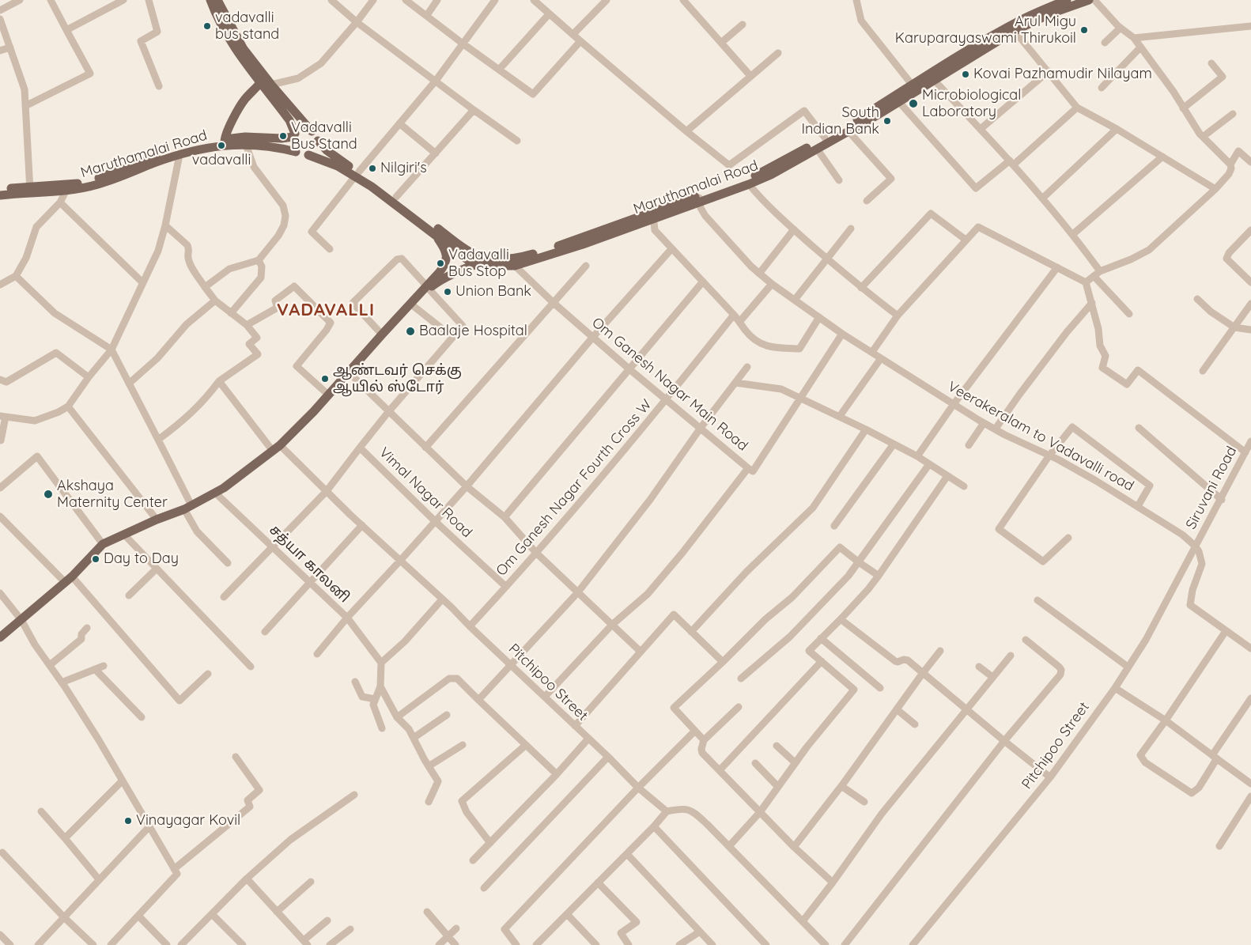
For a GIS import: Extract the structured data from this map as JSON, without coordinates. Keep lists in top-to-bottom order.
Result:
{
  "streets": {
    "main road": ["Maruthamalai Road"],
    "street": [
      "Om Ganesh Nagar Main Road",
      "Veerakeralam to Vadavalli road",
      "Om Ganesh Nagar Fourth Cross W",
      "Siruvani Road",
      "Vimal Nagar Road",
      "சத்யா காலனி",
      "Pitchipoo Street"
    ]
  },
  "crossings": [
    ["Maruthamalai Road", "Om Ganesh Nagar Main Road"],
    ["Maruthamalai Road", "Veerakeralam to Vadavalli road"],
    ["Om Ganesh Nagar Main Road", "Om Ganesh Nagar Fourth Cross W"],
    ["Om Ganesh Nagar Main Road", "சத்யா காலனி"],
    ["Om Ganesh Nagar Main Road", "Pitchipoo Street"],
    ["Veerakeralam to Vadavalli road", "Siruvani Road"],
    ["Veerakeralam to Vadavalli road", "Pitchipoo Street"],
    ["Om Ganesh Nagar Fourth Cross W", "Vimal Nagar Road"],
    ["Om Ganesh Nagar Fourth Cross W", "Pitchipoo Street"],
    ["Siruvani Road", "Pitchipoo Street"],
    ["Vimal Nagar Road", "சத்யா காலனி"],
    ["சத்யா காலனி", "Pitchipoo Street"]
  ],
  "districts": ["VADAVALLI"],
  "places": [
    "vadavalli bus stand",
    "Arul Migu Karuparayaswami Thirukoil",
    "Kovai Pazhamudir Nilayam",
    "Microbiological Laboratory",
    "South Indian Bank",
    "Vadavalli Bus Stand",
    "vadavalli",
    "Nilgiri's",
    "Vadavalli Bus Stop",
    "Union Bank",
    "Baalaje Hospital",
    "ஆண்டவர் செக்கு ஆயில் ஸ்டோர்",
    "Akshaya Maternity Center",
    "Day to Day",
    "Vinayagar Kovil"
  ]
}
